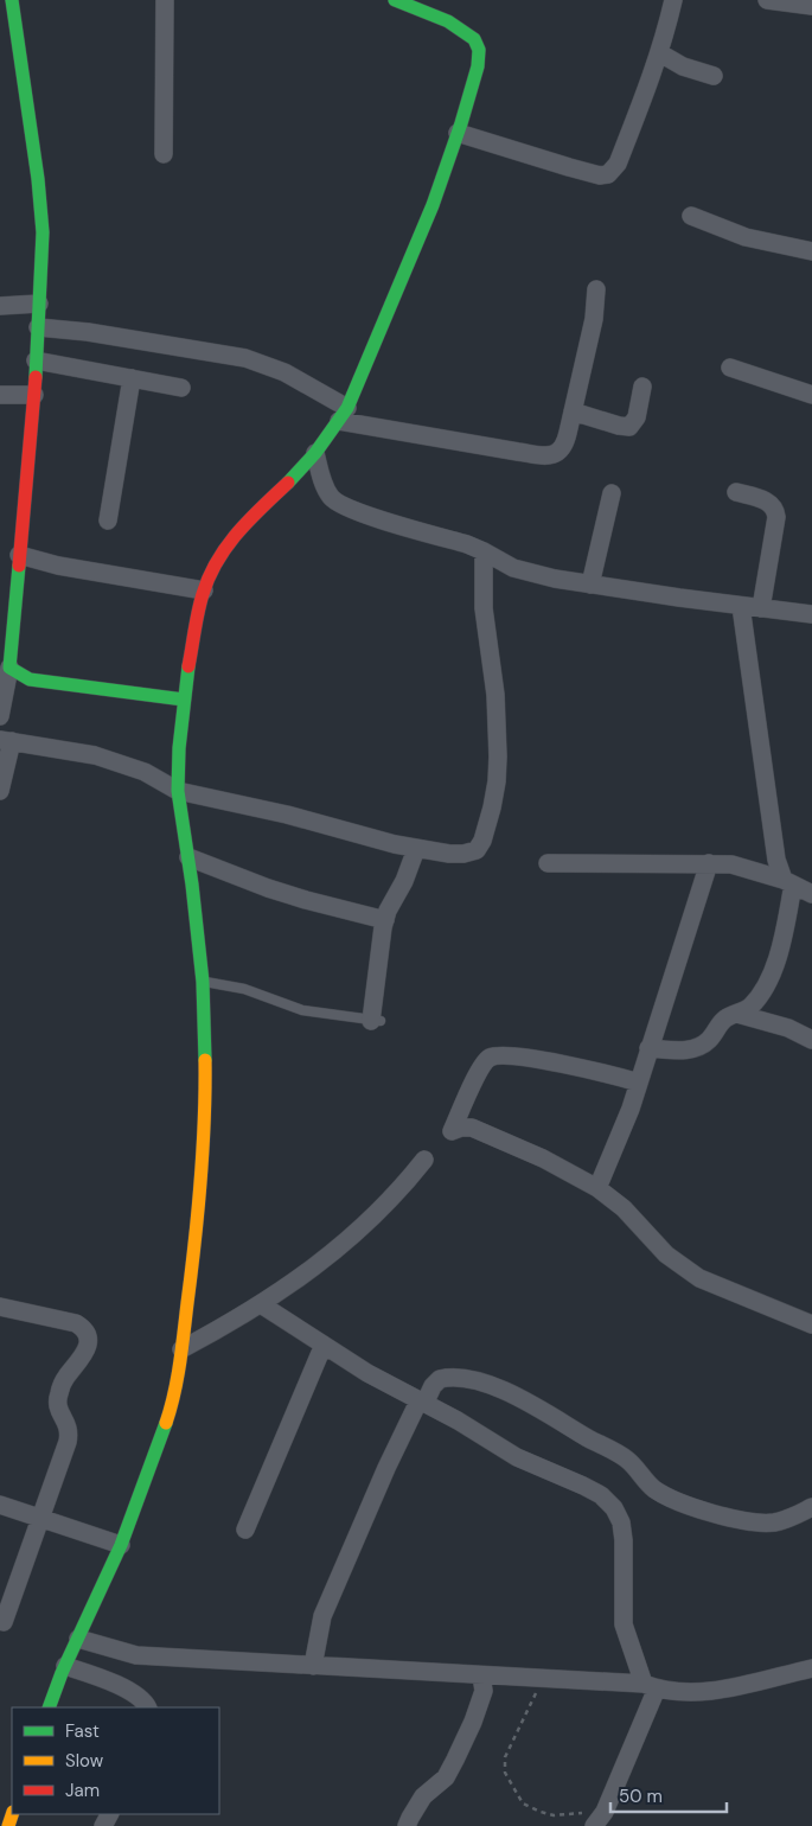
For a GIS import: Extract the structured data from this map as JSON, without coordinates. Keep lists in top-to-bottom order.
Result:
{
  "legend": ["Fast", "Slow", "Jam"],
  "scale_bar": "50 m"
}
